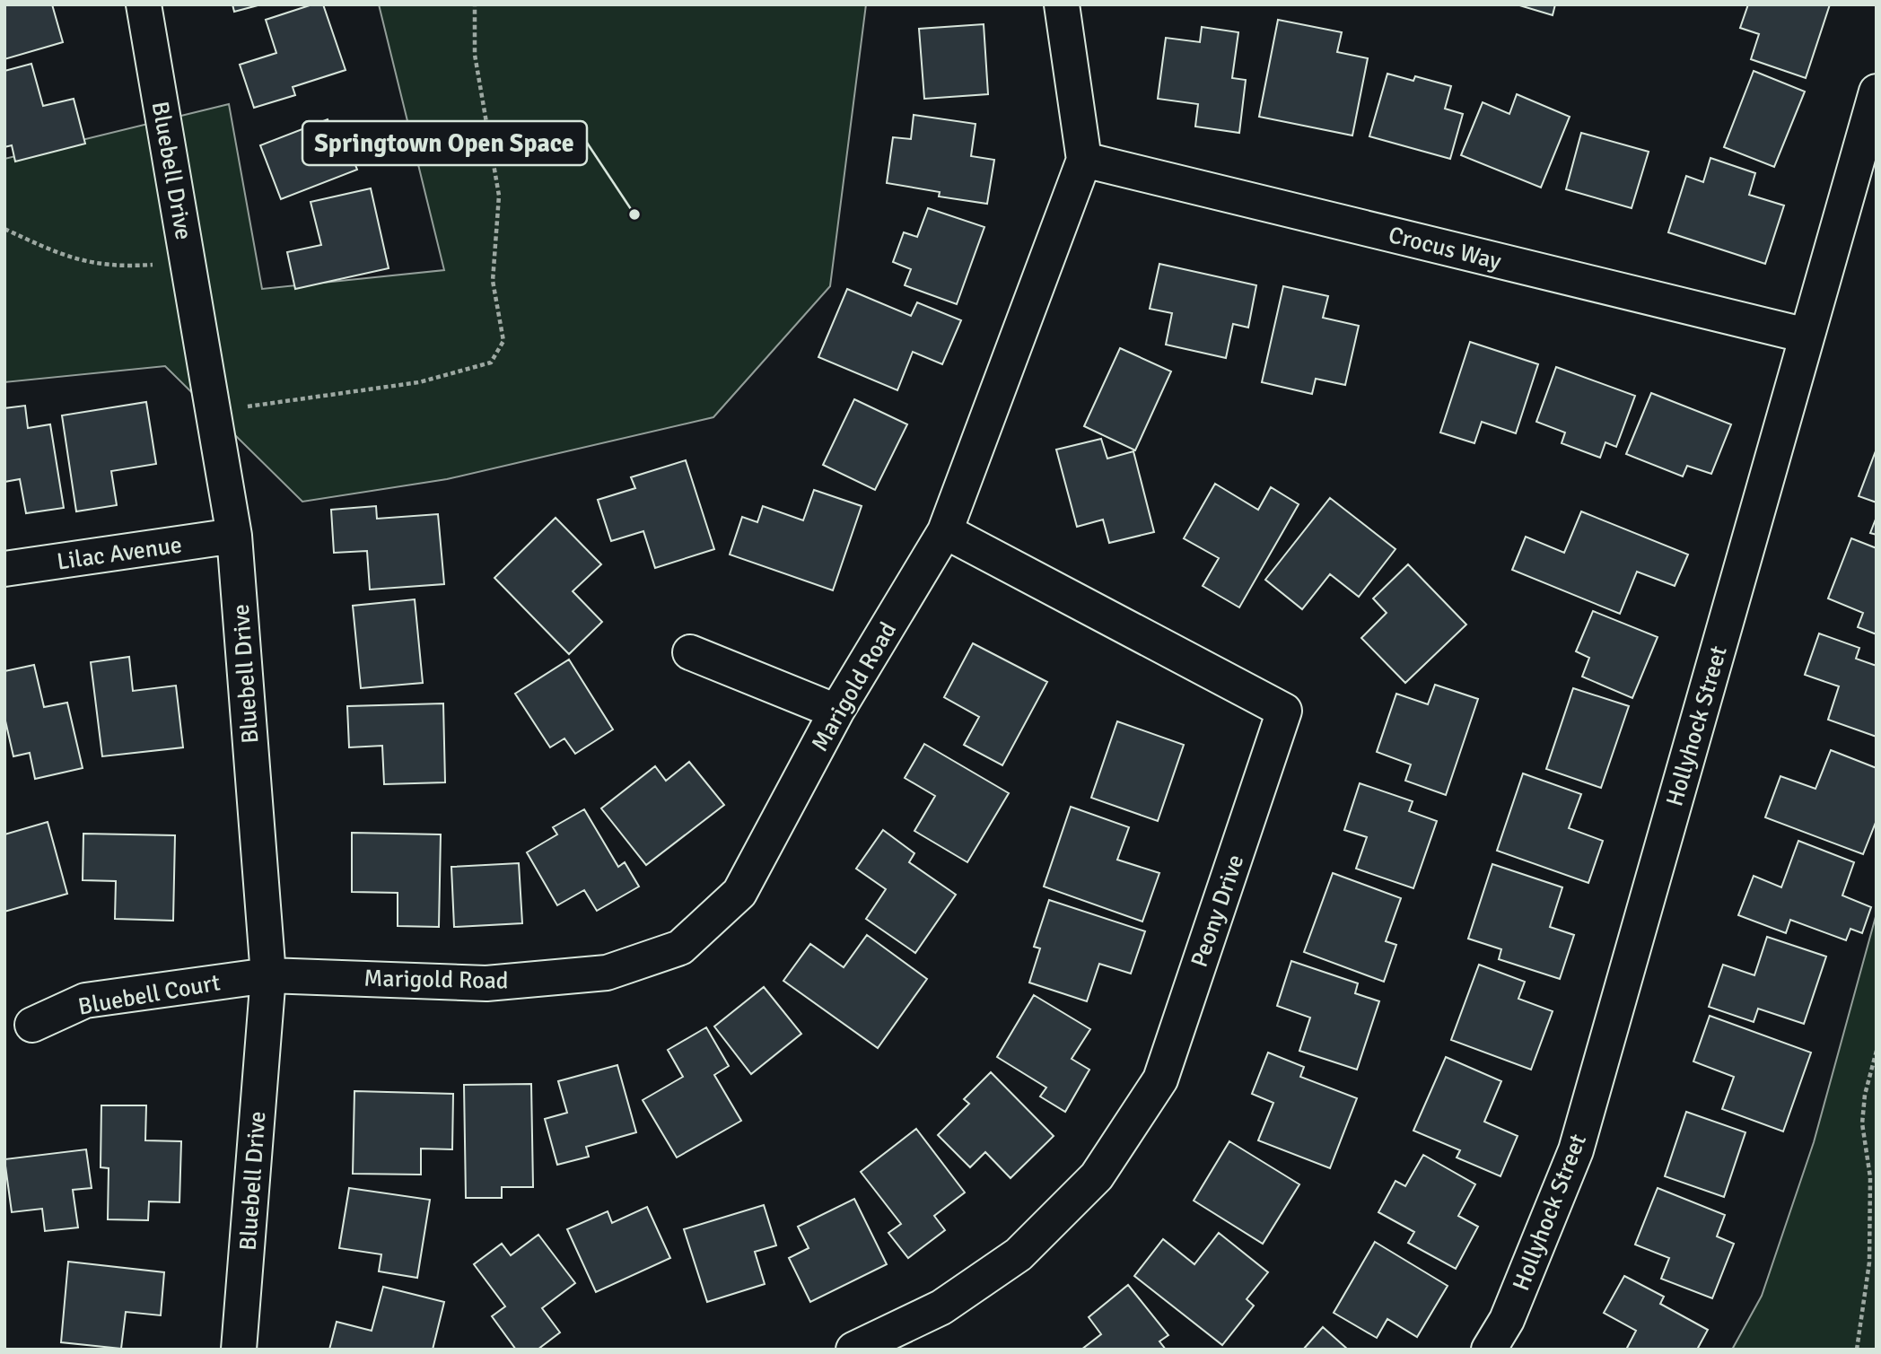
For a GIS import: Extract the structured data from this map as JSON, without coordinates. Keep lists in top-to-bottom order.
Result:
{
  "streets": {
    "street": [
      "Bluebell Drive",
      "Crocus Way",
      "Lilac Avenue",
      "Marigold Road",
      "Hollyhock Street",
      "Peony Drive",
      "Bluebell Court"
    ]
  },
  "crossings": [
    ["Bluebell Drive", "Lilac Avenue"],
    ["Bluebell Drive", "Marigold Road"],
    ["Bluebell Drive", "Bluebell Court"],
    ["Crocus Way", "Marigold Road"],
    ["Crocus Way", "Hollyhock Street"],
    ["Marigold Road", "Peony Drive"],
    ["Marigold Road", "Bluebell Court"]
  ],
  "places": ["Springtown Open Space"]
}
